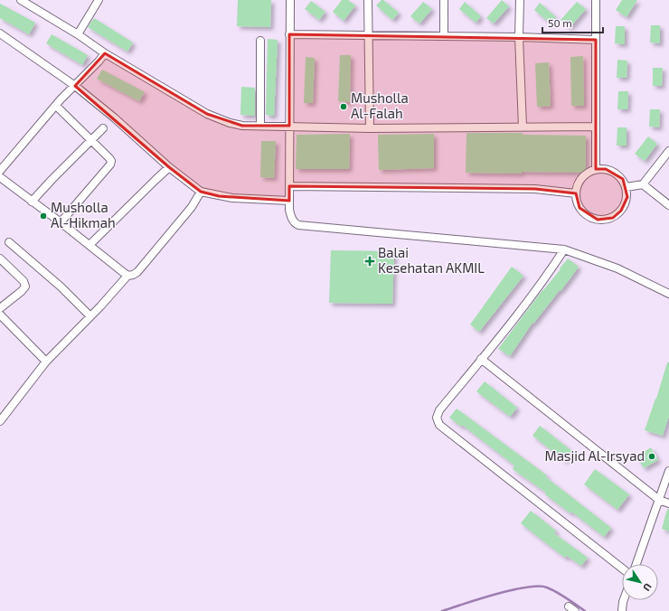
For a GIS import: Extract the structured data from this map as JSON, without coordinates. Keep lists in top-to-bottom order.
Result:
{
  "places": {
    "other": ["Musholla Al-Falah", "Musholla Al-Hikmah", "Masjid Al-Irsyad"],
    "health": ["Balai Kesehatan AKMIL"]
  },
  "scale_bar": "50 m",
  "north": "bottom right"
}
